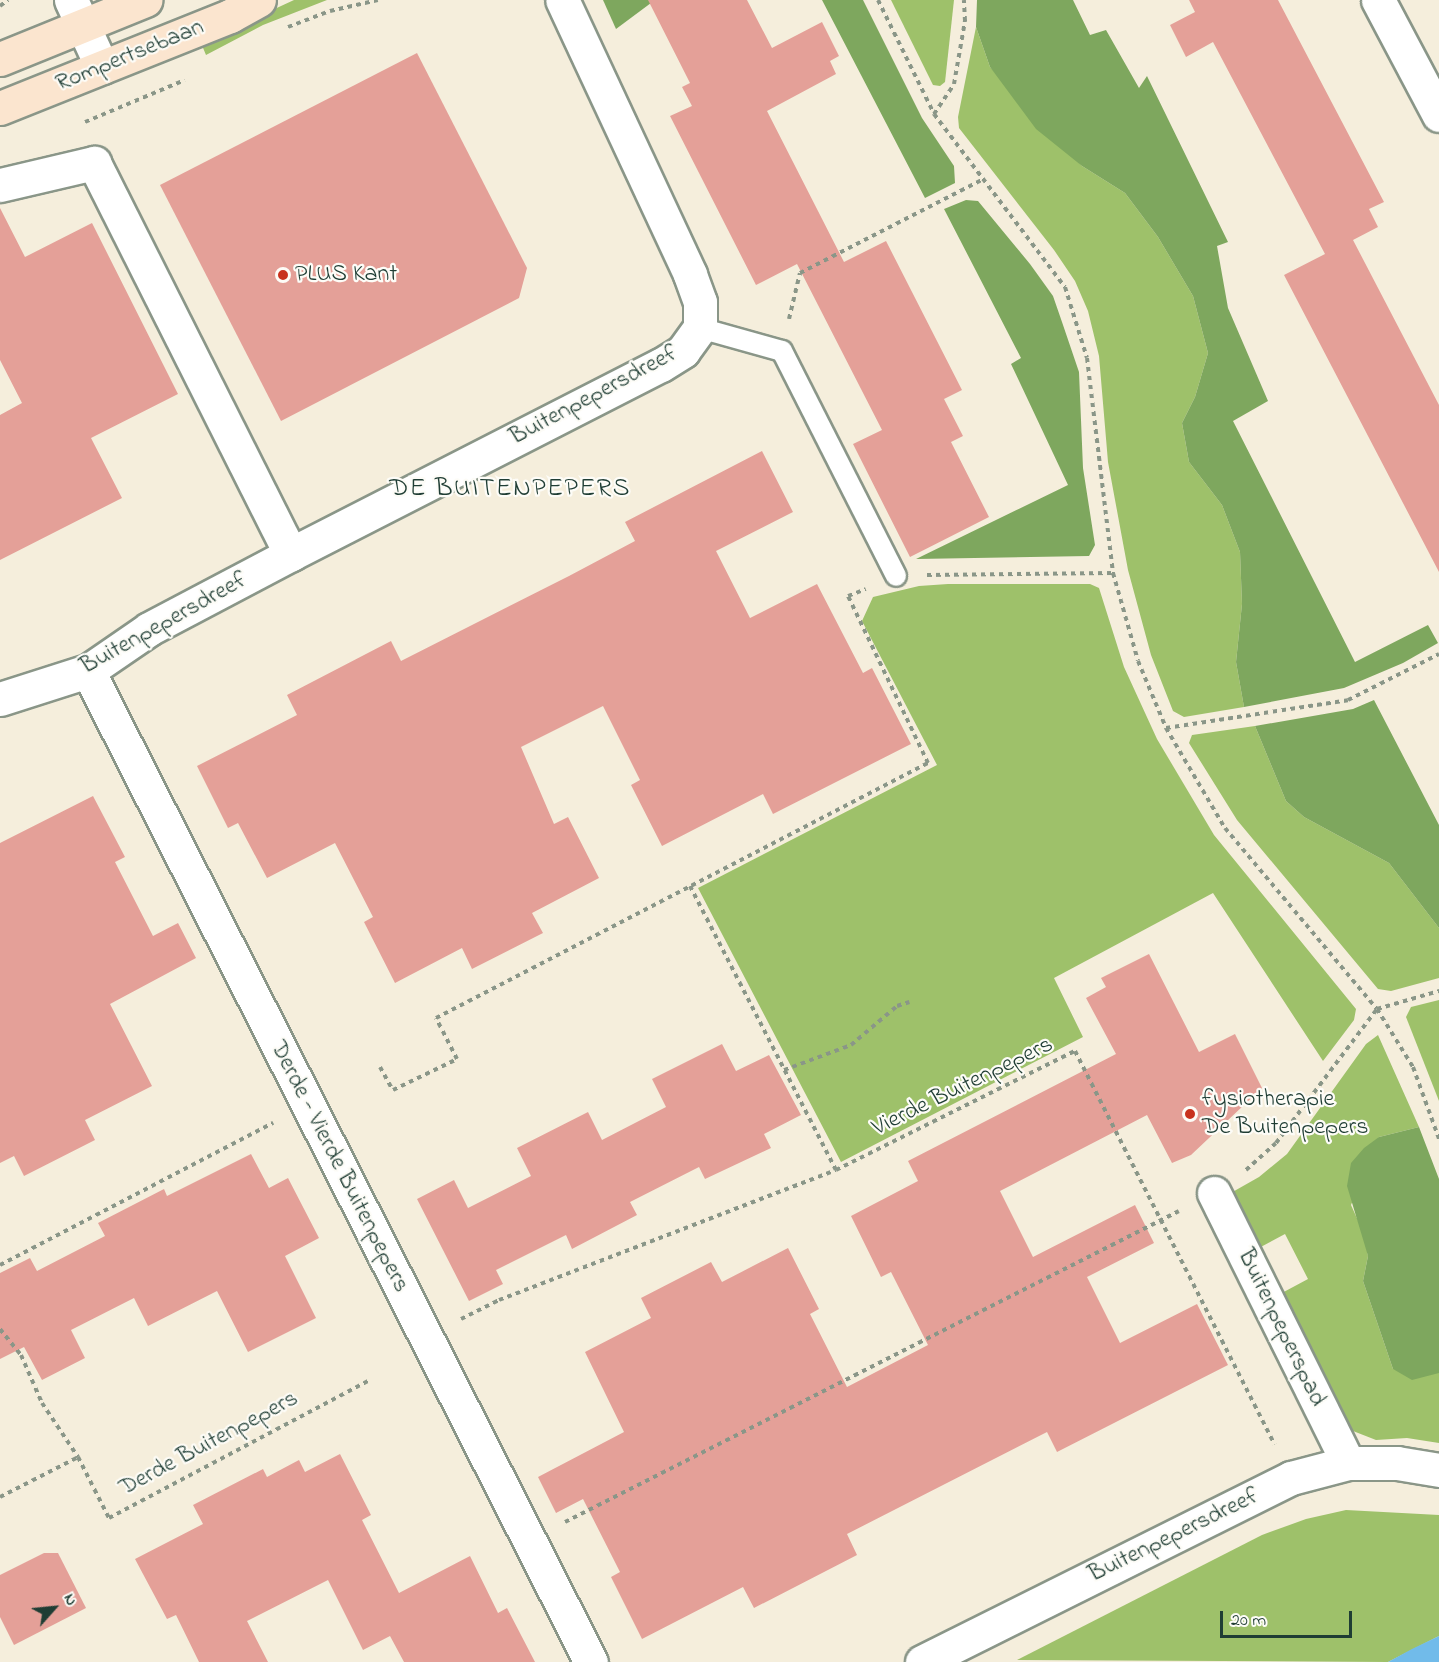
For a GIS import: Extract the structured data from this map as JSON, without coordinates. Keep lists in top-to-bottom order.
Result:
{
  "streets": {
    "street": [
      "Rompertsebaan",
      "Buitenpepersdreef",
      "Derde - Vierde Buitenpepers",
      "Buitenpeperspad"
    ],
    "path": ["Vierde Buitenpepers", "Derde Buitenpepers"]
  },
  "crossings": [
    ["Buitenpepersdreef", "Vierde Buitenpepers"],
    ["Buitenpepersdreef", "Derde - Vierde Buitenpepers"],
    ["Buitenpepersdreef", "Buitenpeperspad"],
    ["Vierde Buitenpepers", "Derde - Vierde Buitenpepers"]
  ],
  "districts": ["DE BUITENPEPERS"],
  "places": ["PLUS Kant", "fysiotherapie De Buitenpepers"],
  "scale_bar": "20 m",
  "north": "top right"
}
